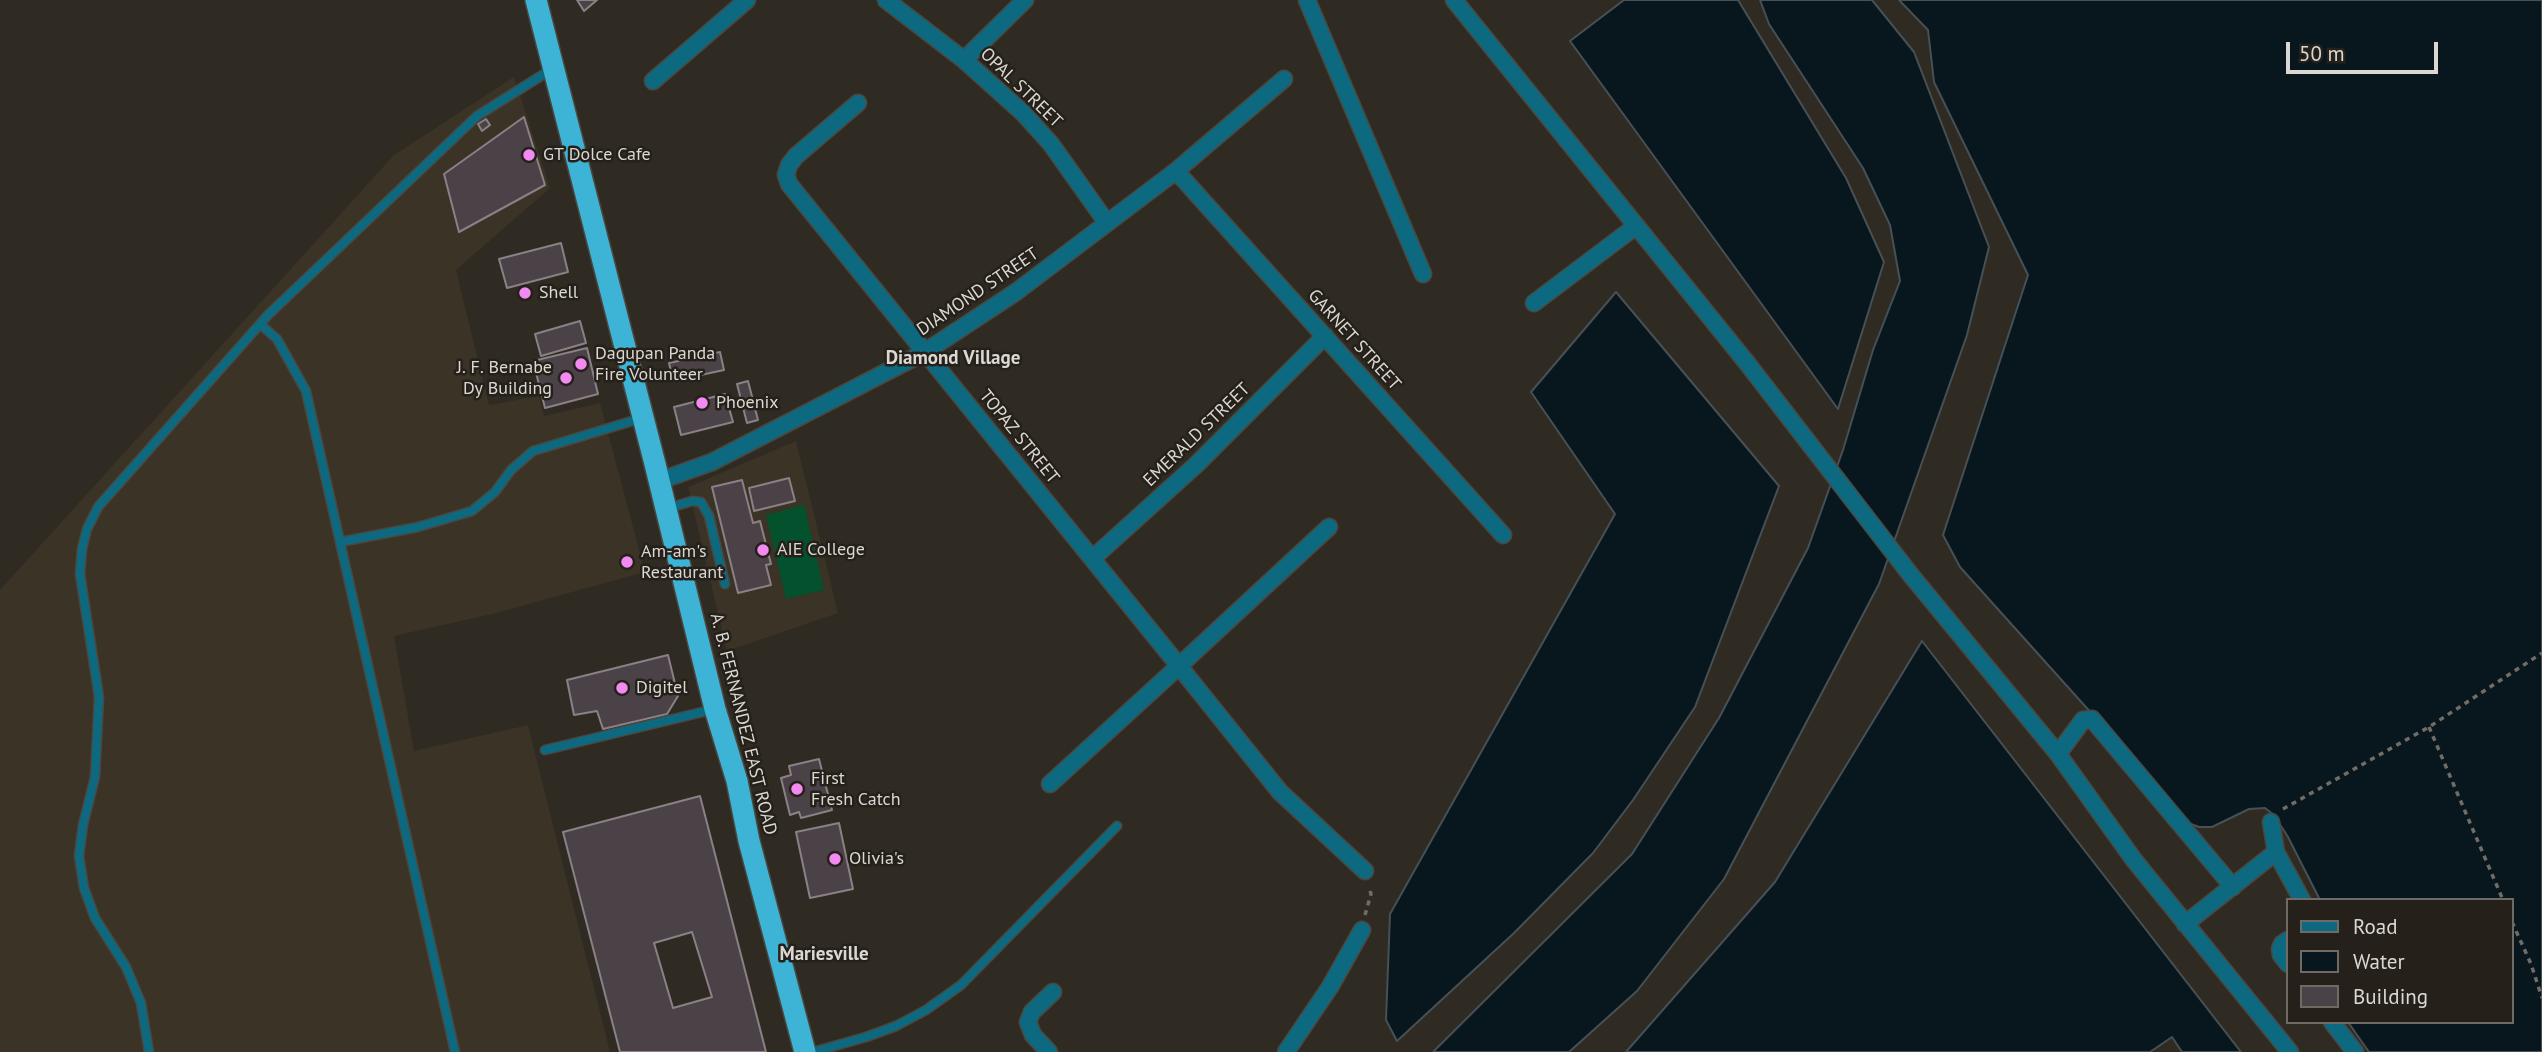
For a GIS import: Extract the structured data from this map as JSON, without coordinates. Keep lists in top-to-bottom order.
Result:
{
  "streets": {
    "highway": ["A. B. FERNANDEZ EAST ROAD"],
    "street": [
      "OPAL STREET",
      "DIAMOND STREET",
      "GARNET STREET",
      "EMERALD STREET",
      "TOPAZ STREET"
    ]
  },
  "crossings": [
    ["OPAL STREET", "DIAMOND STREET"],
    ["DIAMOND STREET", "GARNET STREET"],
    ["DIAMOND STREET", "TOPAZ STREET"],
    ["DIAMOND STREET", "A. B. FERNANDEZ EAST ROAD"],
    ["GARNET STREET", "EMERALD STREET"],
    ["EMERALD STREET", "TOPAZ STREET"]
  ],
  "districts": ["Diamond Village", "Mariesville"],
  "places": [
    "GT Dolce Cafe",
    "Shell",
    "Dagupan Panda Fire Volunteer",
    "J. F. Bernabe Dy Building",
    "Phoenix",
    "AIE College",
    "Am-am's Restaurant",
    "Digitel",
    "First Fresh Catch",
    "Olivia's"
  ],
  "legend": ["Road", "Water", "Building"],
  "scale_bar": "50 m"
}
